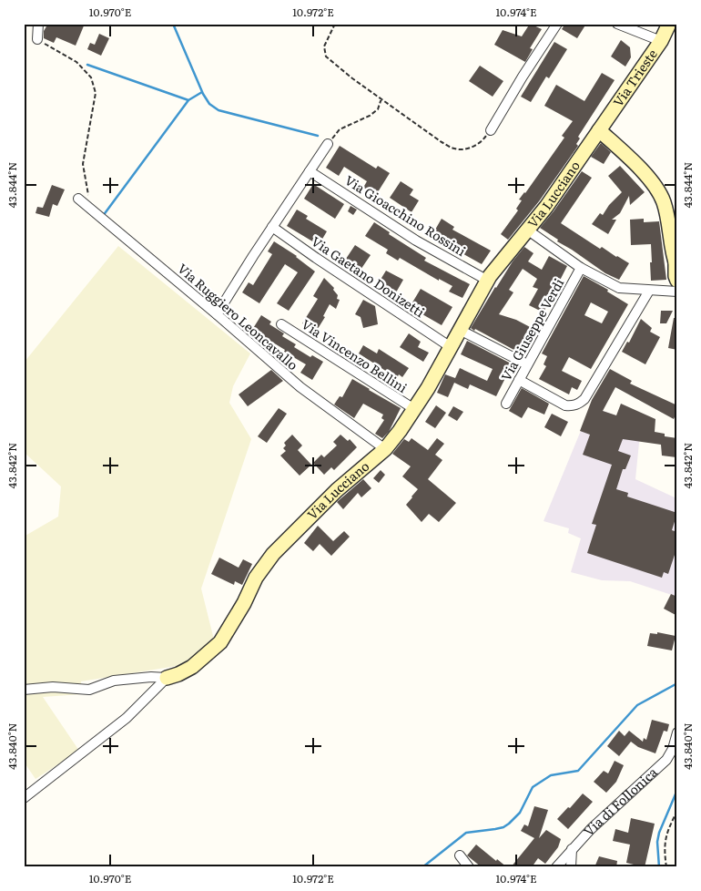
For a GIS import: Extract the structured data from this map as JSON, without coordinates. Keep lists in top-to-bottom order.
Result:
{
  "streets": {
    "street": [
      "Via Trieste",
      "Via Lucciano",
      "Via Gioacchino Rossini",
      "Via Gaetano Donizetti",
      "Via Ruggiero Leoncavallo",
      "Via Giuseppe Verdi",
      "Via Vincenzo Bellini",
      "Via di Follonica"
    ]
  },
  "crossings": [
    ["Via Trieste", "Via Lucciano"],
    ["Via Lucciano", "Via Gioacchino Rossini"],
    ["Via Lucciano", "Via Gaetano Donizetti"],
    ["Via Lucciano", "Via Ruggiero Leoncavallo"],
    ["Via Lucciano", "Via Vincenzo Bellini"]
  ],
  "coordinates": [
    "10.970°E",
    "10.972°E",
    "10.974°E",
    "43.844°N",
    "43.842°N",
    "43.840°N"
  ]
}
